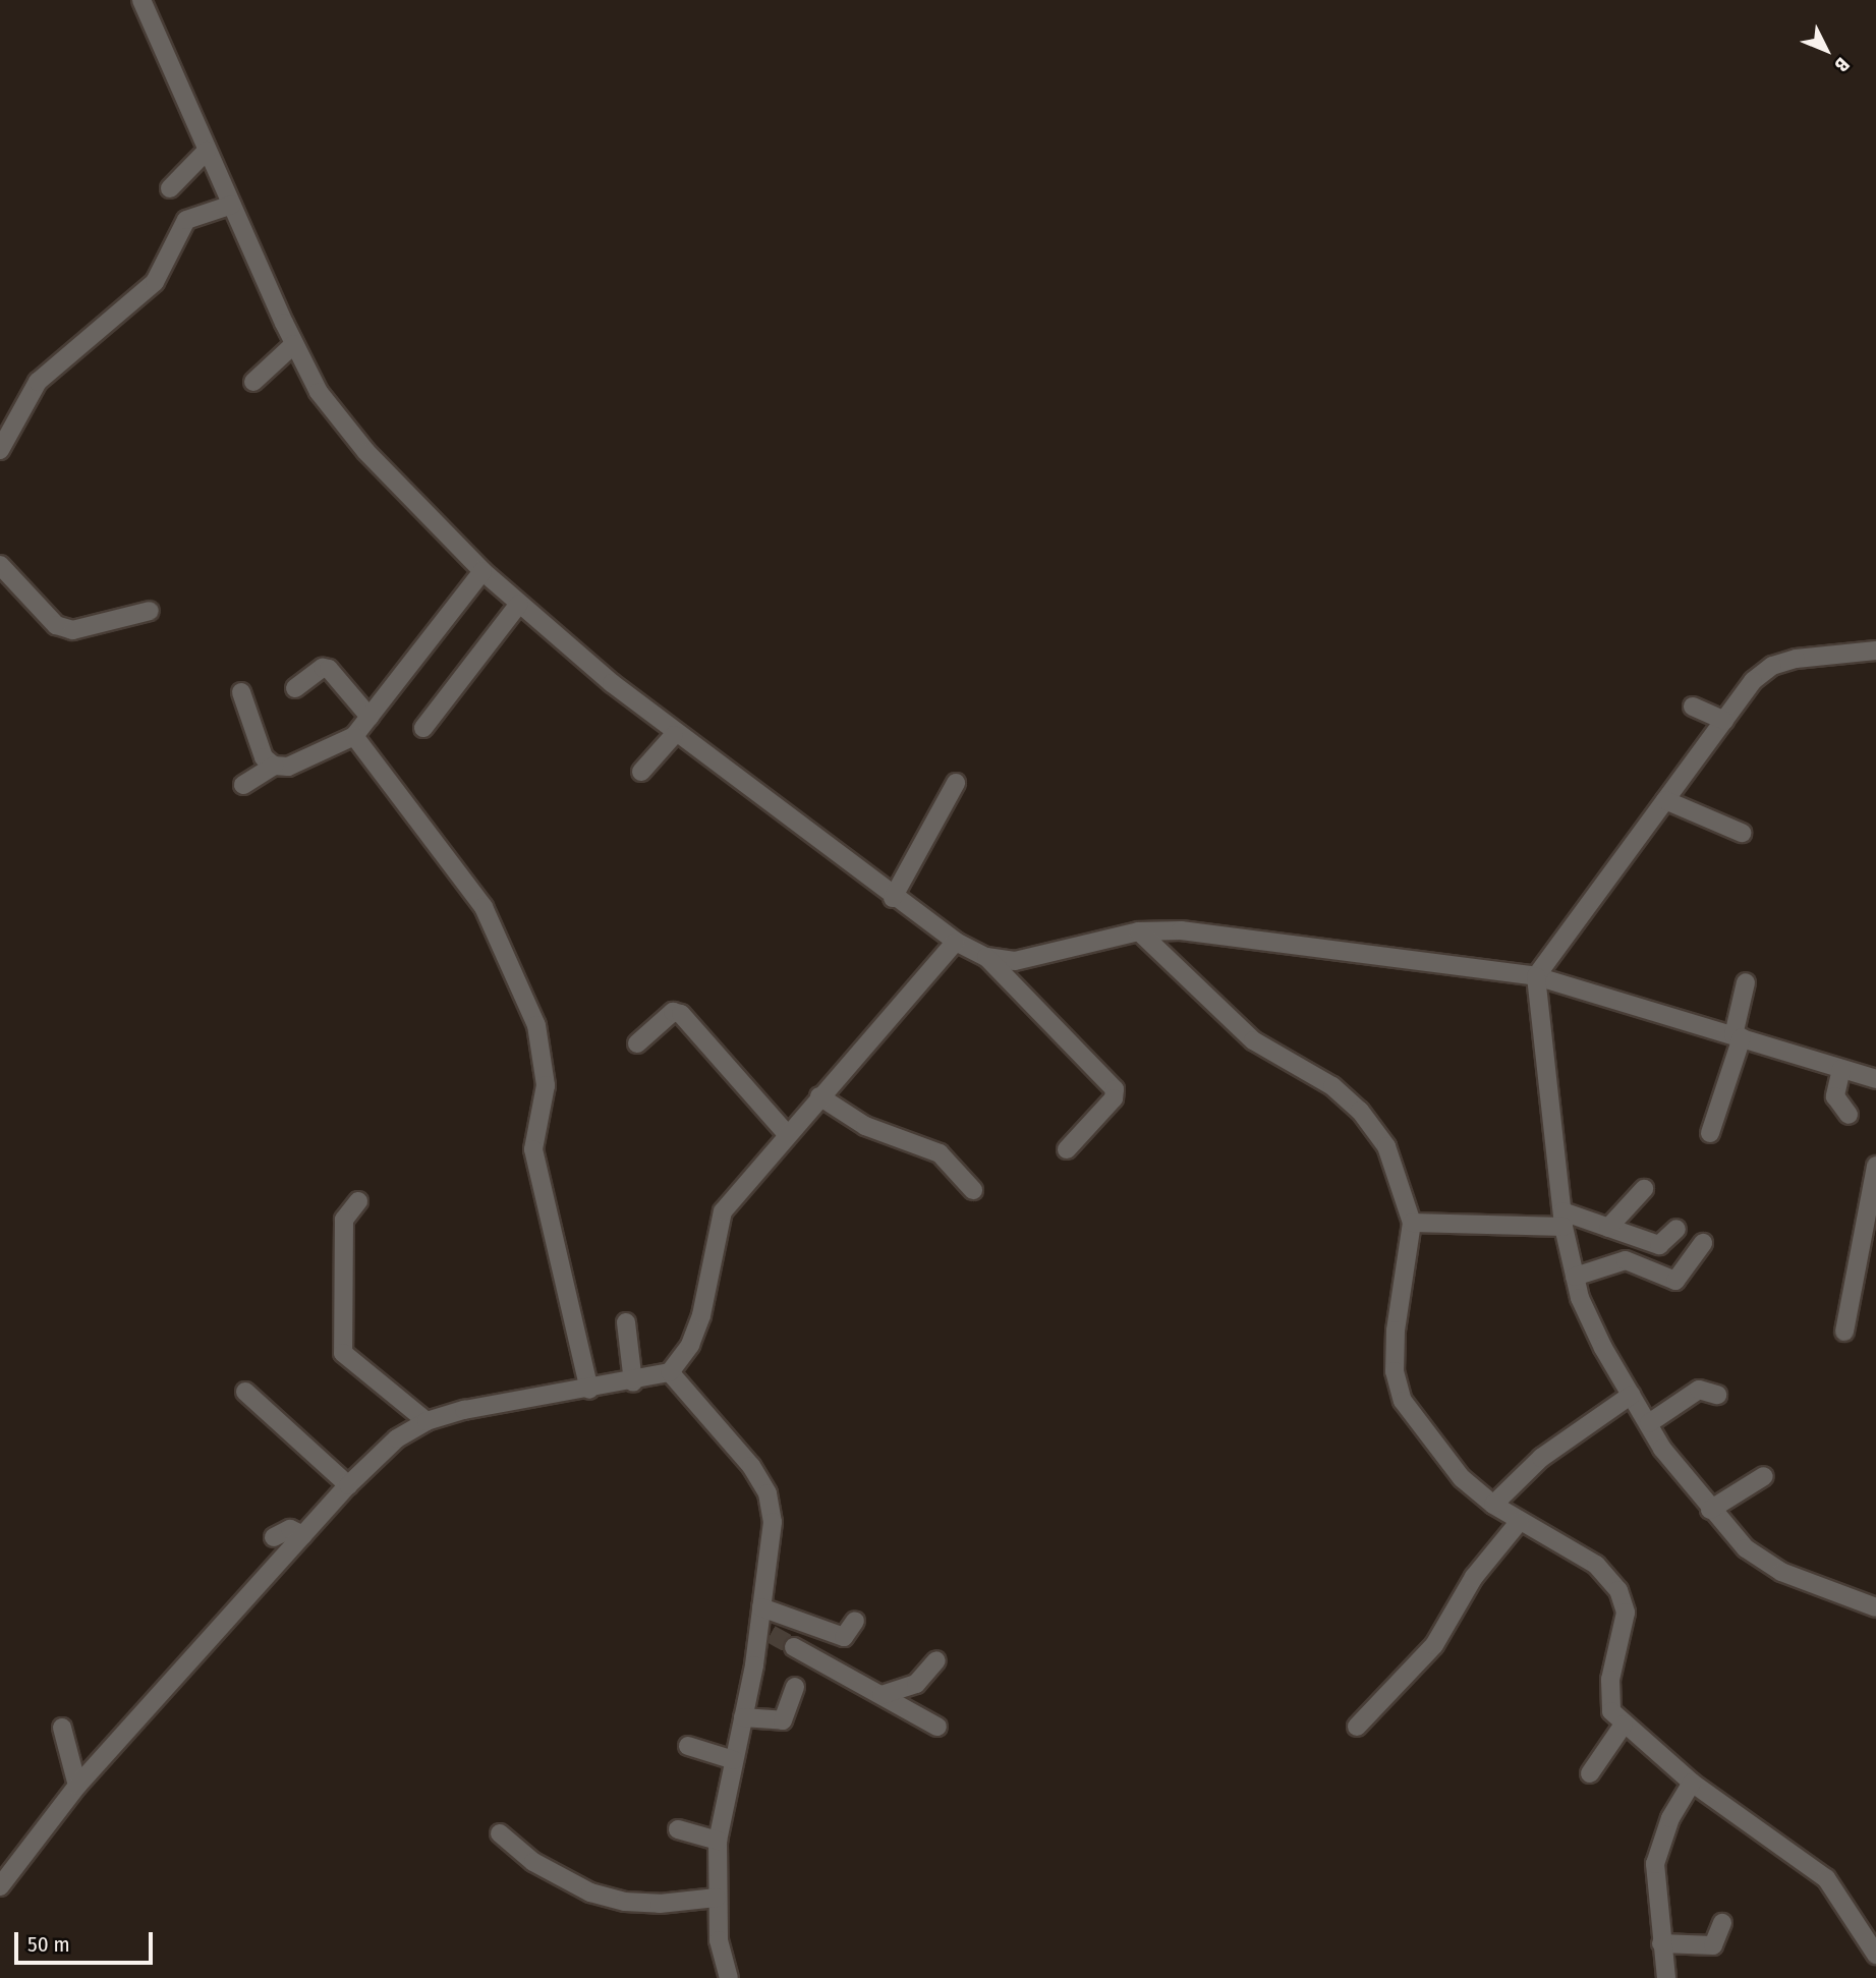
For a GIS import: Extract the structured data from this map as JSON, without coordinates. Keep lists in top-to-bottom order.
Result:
{
  "scale_bar": "50 m",
  "north": "bottom right"
}
